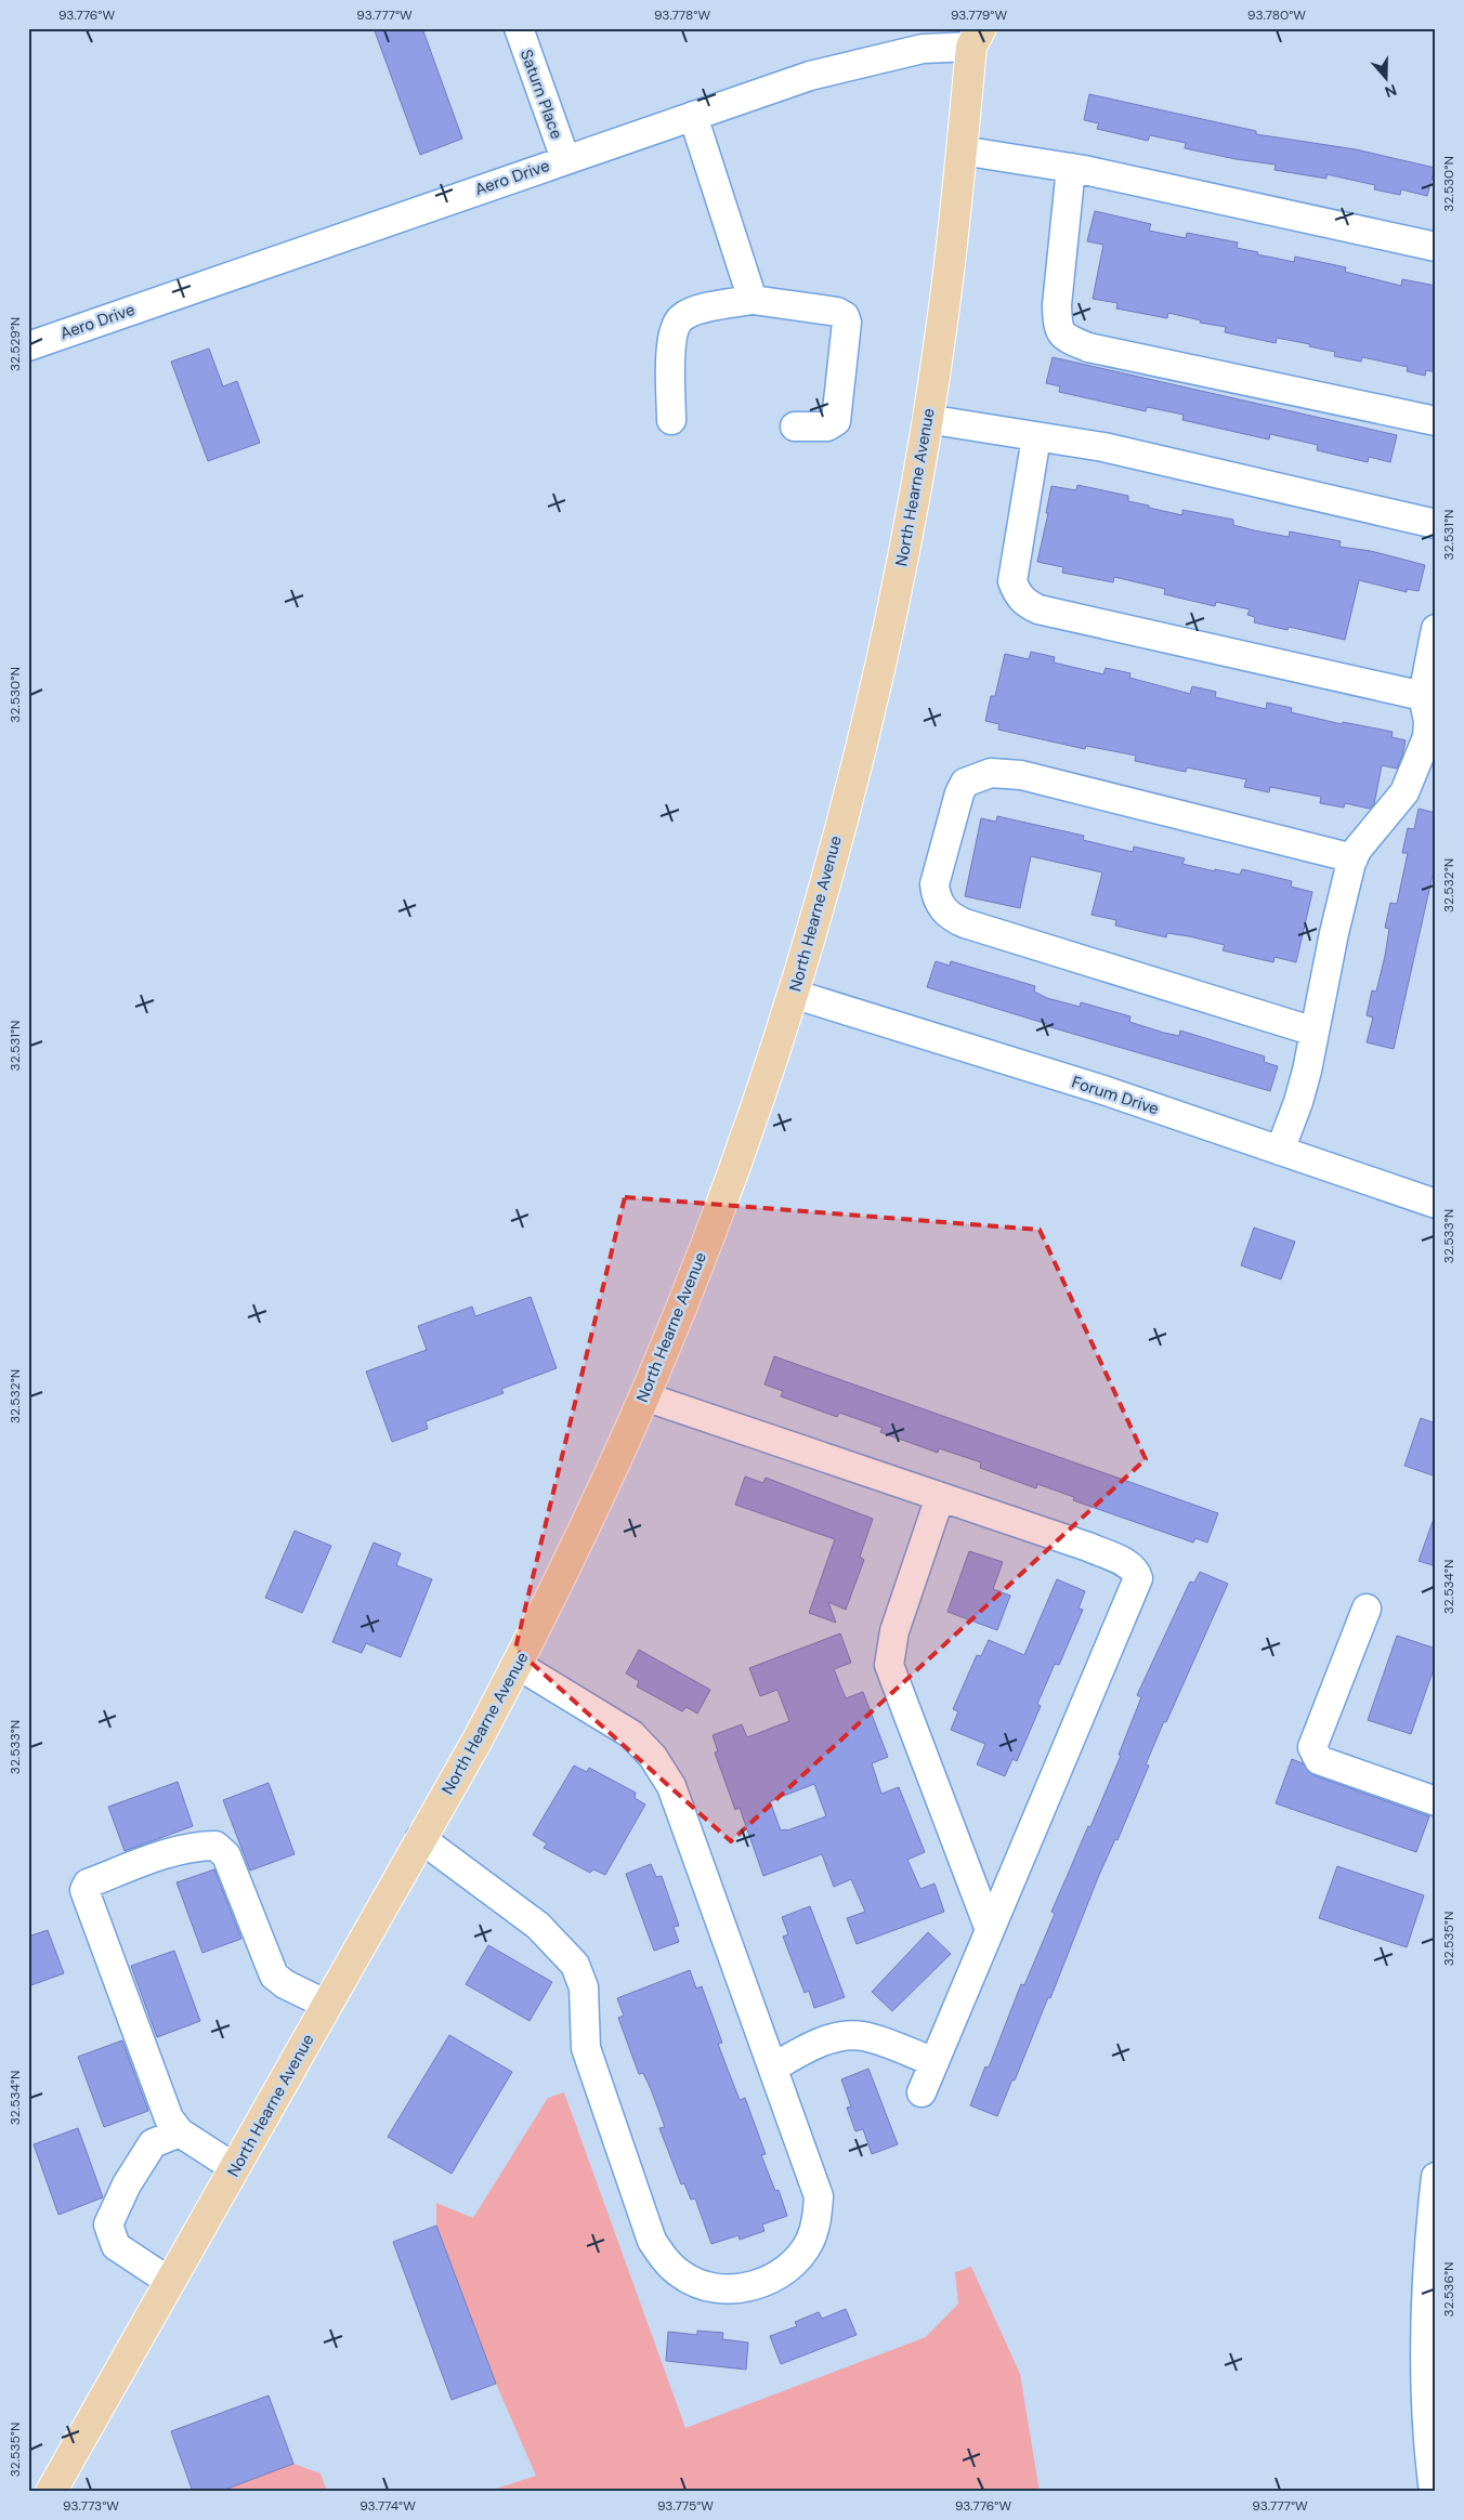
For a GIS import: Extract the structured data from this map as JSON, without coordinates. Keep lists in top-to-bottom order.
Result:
{
  "streets": {
    "main road": ["North Hearne Avenue"],
    "street": ["Saturn Place", "Aero Drive", "Forum Drive"]
  },
  "crossings": [
    ["Saturn Place", "Aero Drive"],
    ["Aero Drive", "North Hearne Avenue"],
    ["North Hearne Avenue", "Forum Drive"]
  ],
  "north": "bottom",
  "coordinates": [
    "93.776°W",
    "93.777°W",
    "93.778°W",
    "93.779°W",
    "93.780°W",
    "32.530°N",
    "32.529°N",
    "32.531°N",
    "32.532°N",
    "32.533°N",
    "32.534°N",
    "32.535°N",
    "32.536°N",
    "93.773°W",
    "93.774°W",
    "93.775°W"
  ]
}
